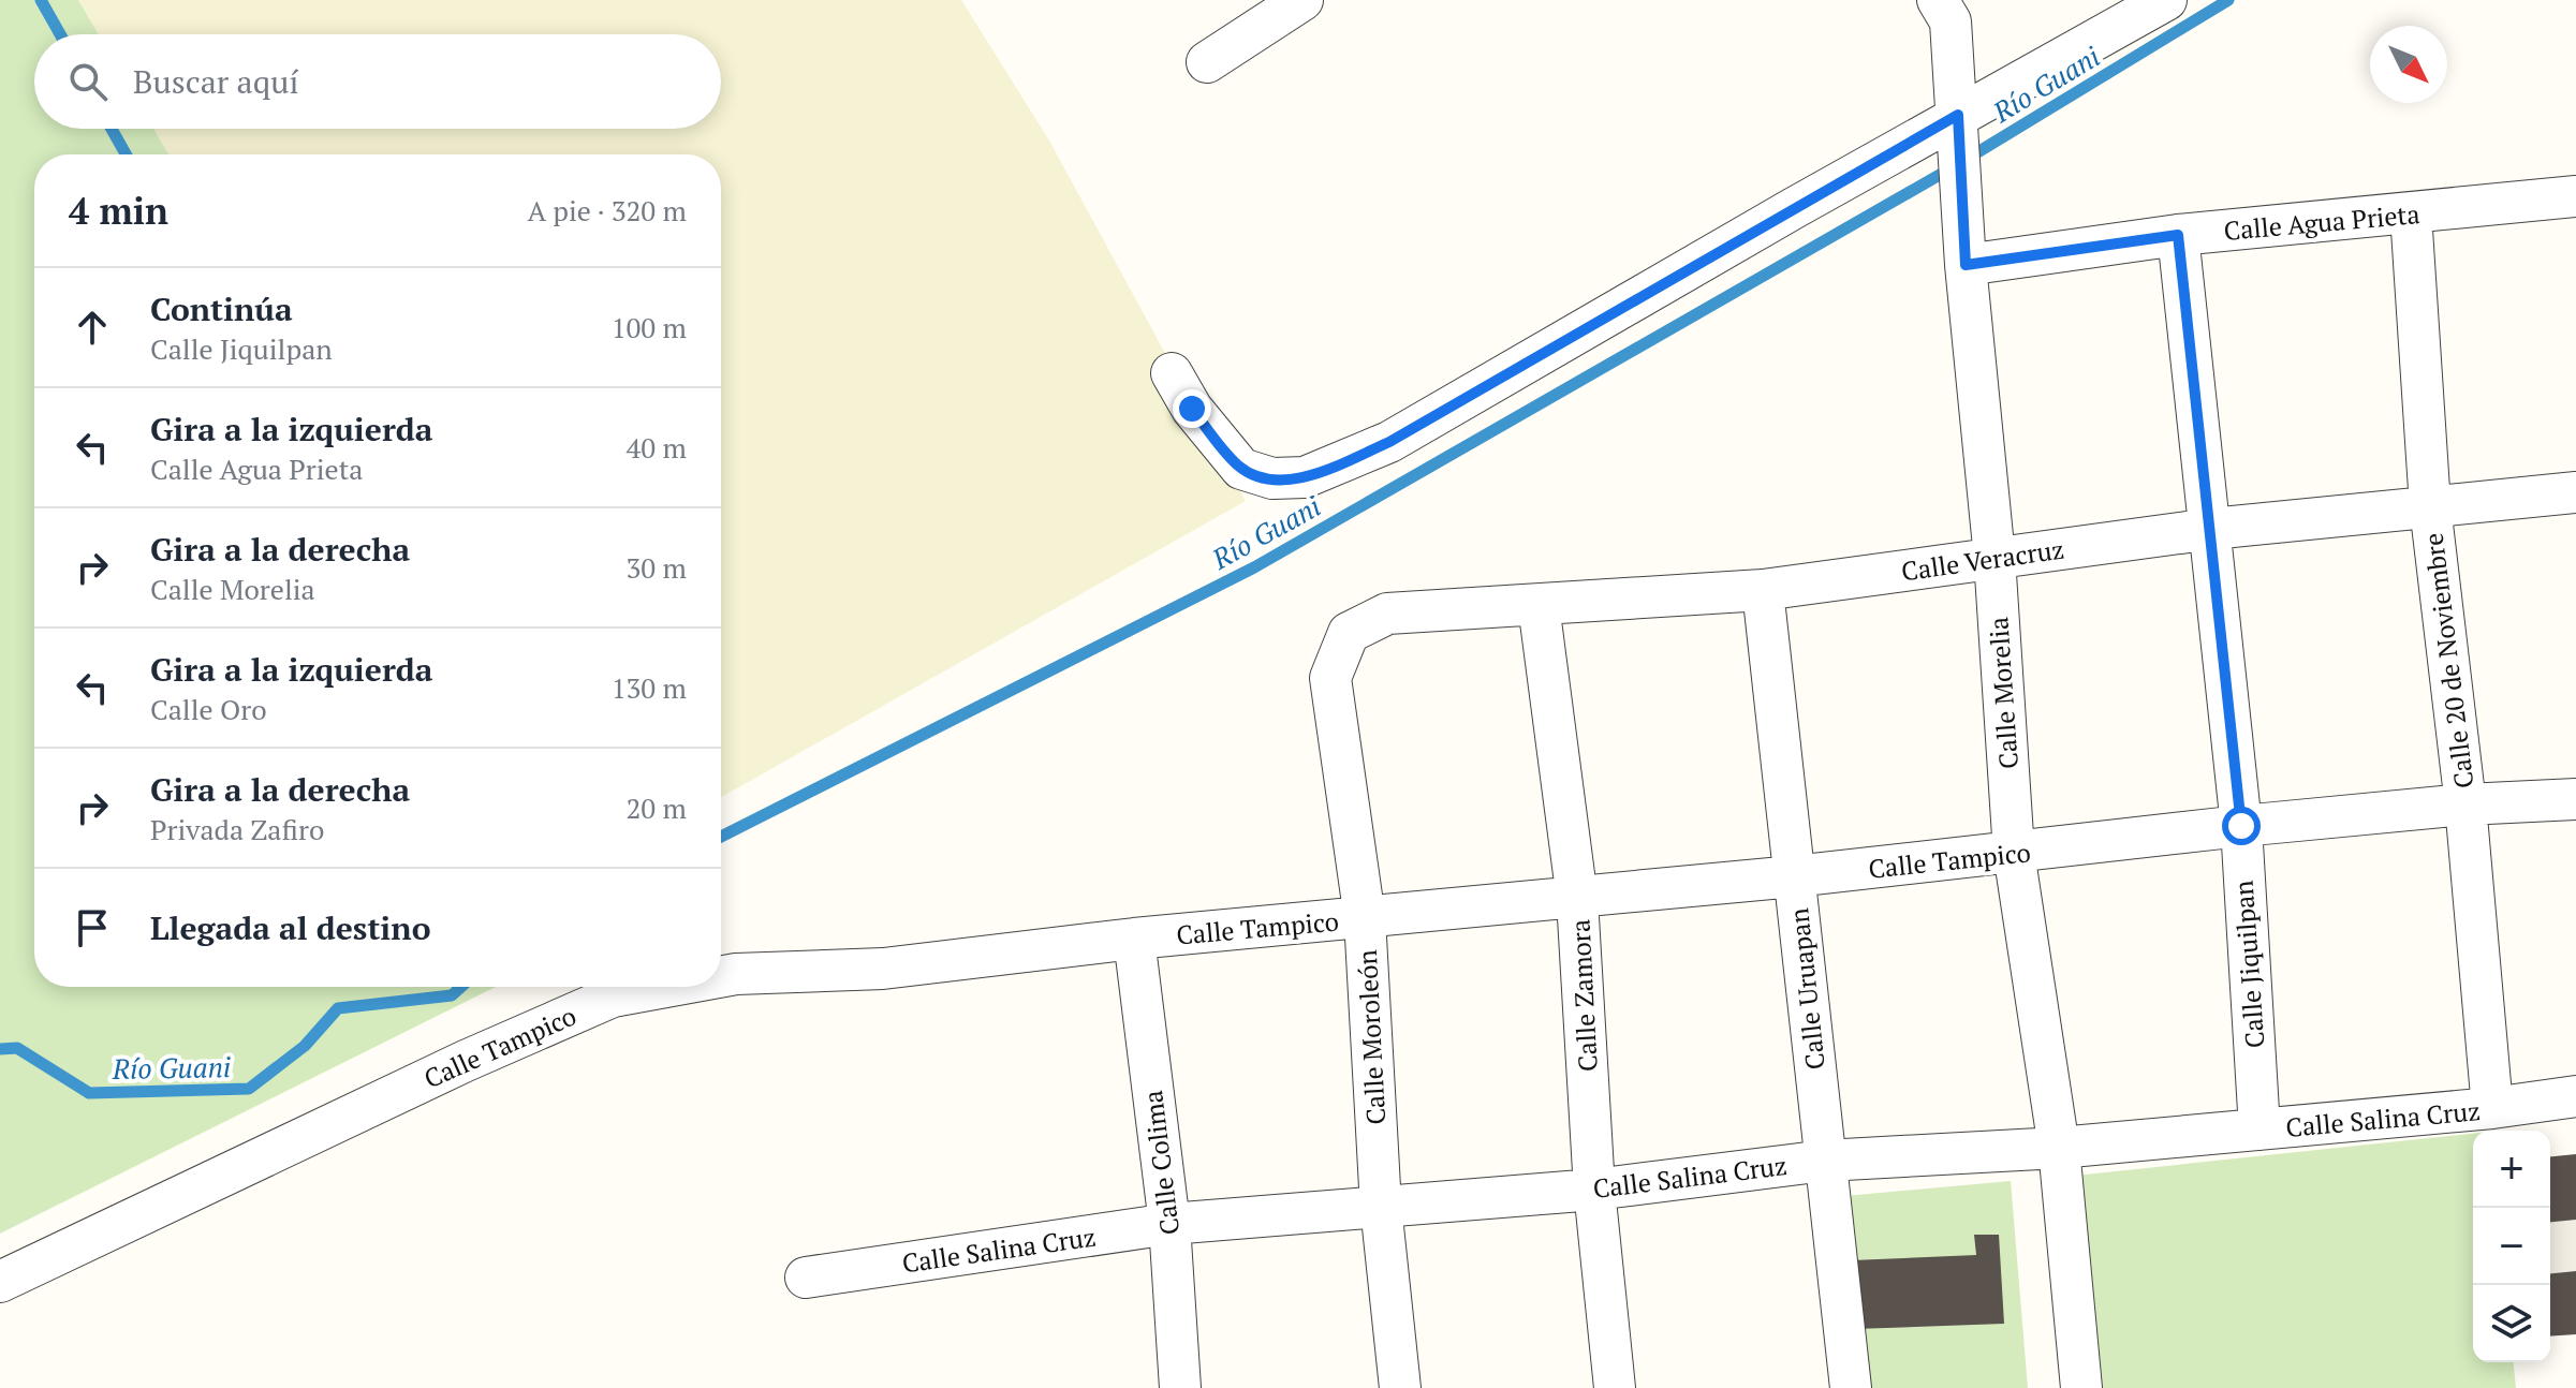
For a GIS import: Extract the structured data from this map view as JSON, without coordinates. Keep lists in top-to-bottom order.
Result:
{
  "streets": {
    "street": [
      "Calle Agua Prieta",
      "Calle Veracruz",
      "Calle 20 de Noviembre",
      "Calle Morelia",
      "Calle Tampico",
      "Calle Jiquilpan",
      "Calle Uruapan",
      "Calle Zamora",
      "Calle Moroleón",
      "Calle Salina Cruz",
      "Calle Colima"
    ]
  },
  "crossings": [
    ["Calle Agua Prieta", "Calle 20 de Noviembre"],
    ["Calle Agua Prieta", "Calle Morelia"],
    ["Calle Agua Prieta", "Calle Jiquilpan"],
    ["Calle Veracruz", "Calle 20 de Noviembre"],
    ["Calle Veracruz", "Calle Morelia"],
    ["Calle Veracruz", "Calle Jiquilpan"],
    ["Calle Veracruz", "Calle Uruapan"],
    ["Calle Veracruz", "Calle Zamora"],
    ["Calle Veracruz", "Calle Moroleón"],
    ["Calle 20 de Noviembre", "Calle Tampico"],
    ["Calle 20 de Noviembre", "Calle Salina Cruz"],
    ["Calle Morelia", "Calle Tampico"],
    ["Calle Morelia", "Calle Salina Cruz"],
    ["Calle Tampico", "Calle Jiquilpan"],
    ["Calle Tampico", "Calle Uruapan"],
    ["Calle Tampico", "Calle Zamora"],
    ["Calle Tampico", "Calle Moroleón"],
    ["Calle Tampico", "Calle Colima"],
    ["Calle Jiquilpan", "Calle Salina Cruz"],
    ["Calle Uruapan", "Calle Salina Cruz"],
    ["Calle Zamora", "Calle Salina Cruz"],
    ["Calle Moroleón", "Calle Salina Cruz"],
    ["Calle Salina Cruz", "Calle Colima"]
  ],
  "water": ["Río Guani"],
  "north": "bottom right",
  "page": {
    "search": "Buscar aquí",
    "heading": ["4 min", "A pie · 320 m"],
    "list": [
      ["Continúa", "Calle Jiquilpan", "100 m"],
      ["Gira a la izquierda", "Calle Agua Prieta", "40 m"],
      ["Gira a la derecha", "Calle Morelia", "30 m"],
      ["Gira a la izquierda", "Calle Oro", "130 m"],
      ["Gira a la derecha", "Privada Zafiro", "20 m"],
      "Llegada al destino"
    ],
    "map_buttons": ["+", "−"]
  }
}
